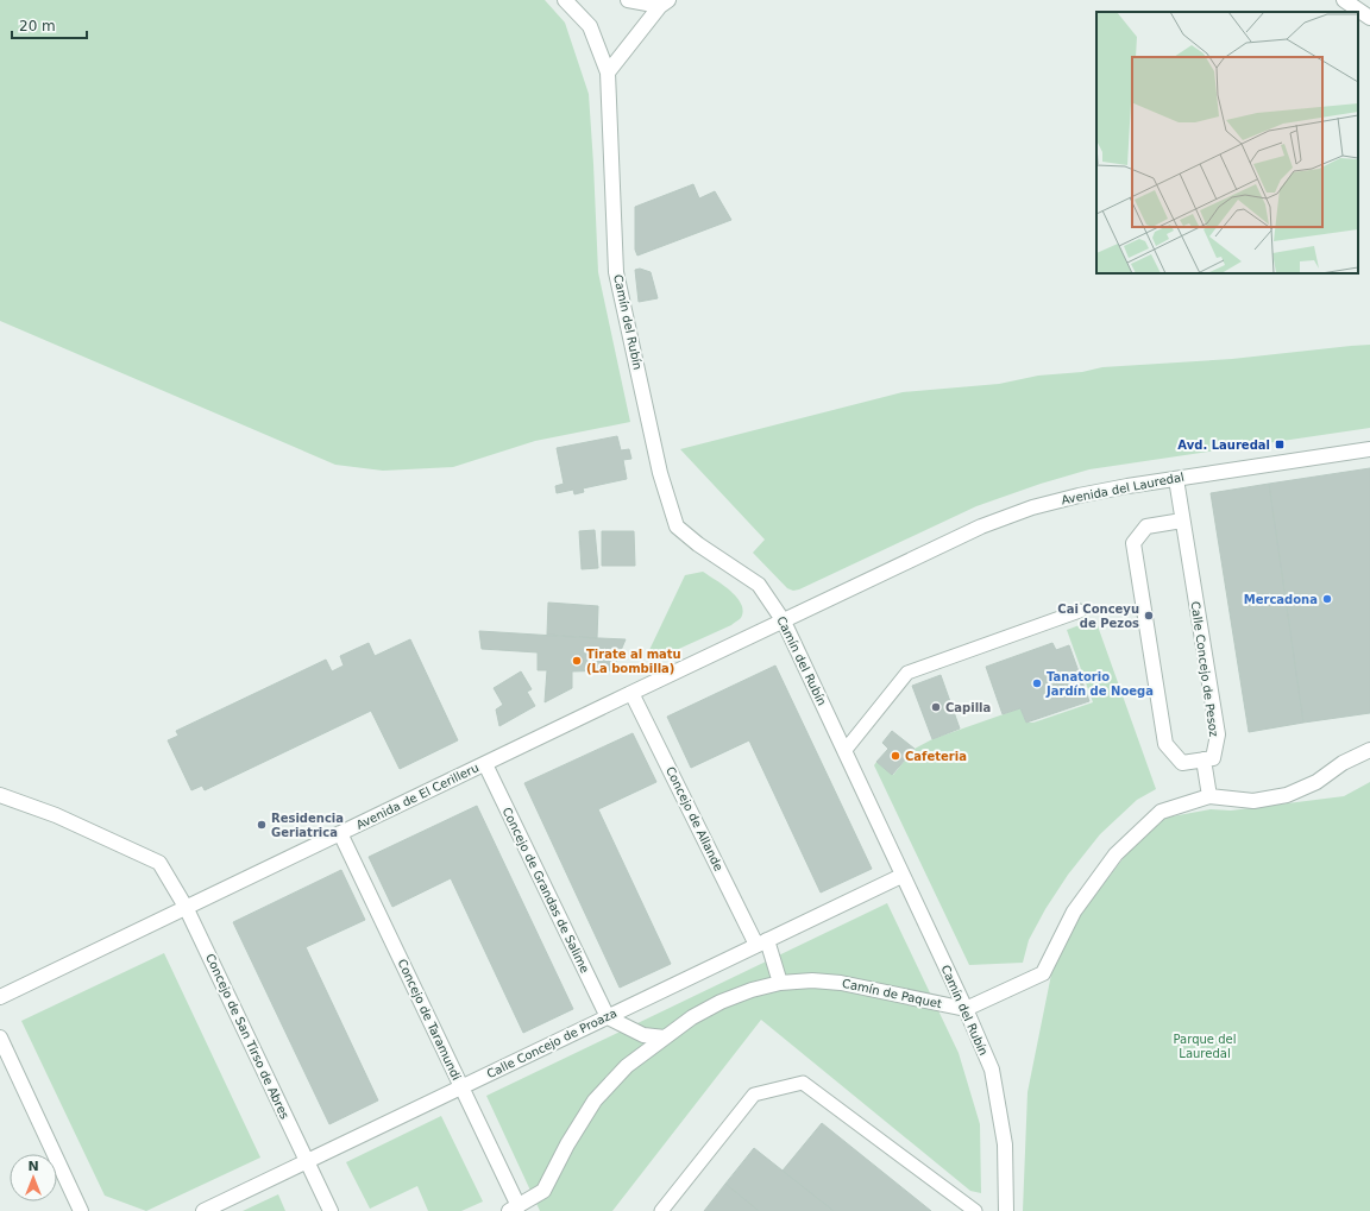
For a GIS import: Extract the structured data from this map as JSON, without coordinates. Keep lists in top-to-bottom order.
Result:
{
  "streets": {
    "street": [
      "Camín del Rubín",
      "Avenida del Lauredal",
      "Calle Concejo de Pesoz",
      "Avenida de El Cerilleru",
      "Concejo de Allande",
      "Concejo de Grandas de Salime",
      "Camín de Paquet",
      "Concejo de Taramundi",
      "Concejo de San Tirso de Abres",
      "Calle Concejo de Proaza"
    ]
  },
  "crossings": [
    ["Camín del Rubín", "Avenida del Lauredal"],
    ["Camín del Rubín", "Avenida de El Cerilleru"],
    ["Camín del Rubín", "Camín de Paquet"],
    ["Camín del Rubín", "Calle Concejo de Proaza"],
    ["Avenida del Lauredal", "Calle Concejo de Pesoz"],
    ["Avenida del Lauredal", "Avenida de El Cerilleru"],
    ["Avenida de El Cerilleru", "Concejo de Allande"],
    ["Avenida de El Cerilleru", "Concejo de Grandas de Salime"],
    ["Avenida de El Cerilleru", "Concejo de Taramundi"],
    ["Avenida de El Cerilleru", "Concejo de San Tirso de Abres"],
    ["Concejo de Allande", "Camín de Paquet"],
    ["Concejo de Allande", "Calle Concejo de Proaza"],
    ["Concejo de Grandas de Salime", "Calle Concejo de Proaza"],
    ["Camín de Paquet", "Concejo de Taramundi"],
    ["Concejo de Taramundi", "Calle Concejo de Proaza"],
    ["Concejo de San Tirso de Abres", "Calle Concejo de Proaza"]
  ],
  "parks": ["Parque del Lauredal"],
  "places": {
    "transit": ["Avd. Lauredal"],
    "other": [
      "Mercadona",
      "Cai Conceyu de Pezos",
      "Tirate al matu (La bombilla)",
      "Tanatorio Jardín de Noega",
      "Capilla",
      "Cafeteria",
      "Residencia Geriatrica"
    ]
  },
  "scale_bar": "20 m",
  "north": "top"
}
